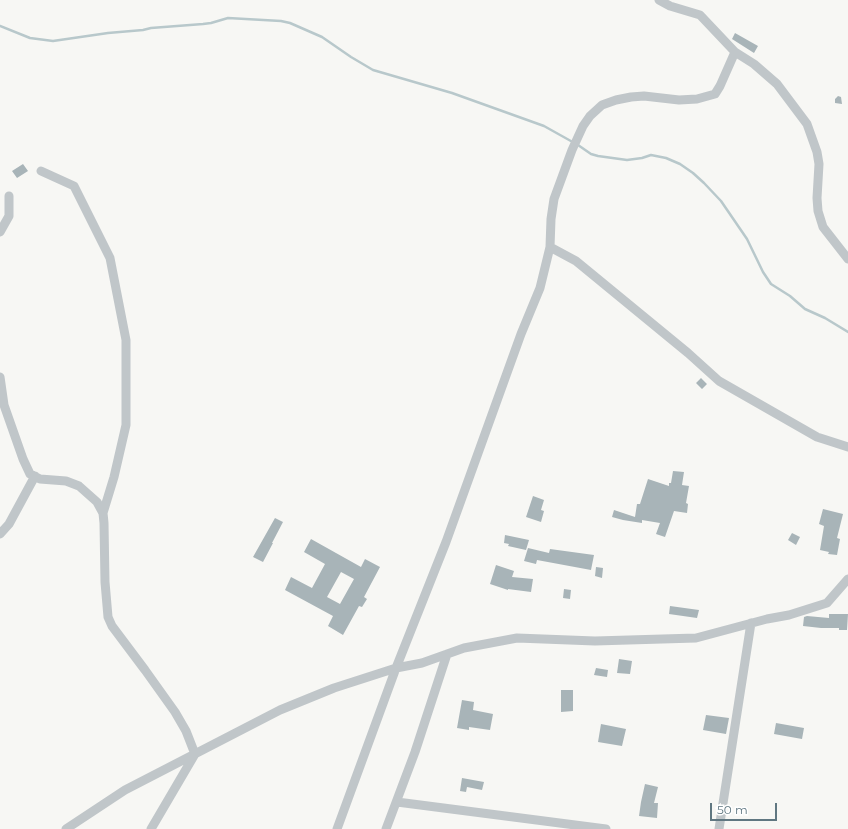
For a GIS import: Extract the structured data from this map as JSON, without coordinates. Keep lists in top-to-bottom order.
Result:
{
  "scale_bar": "50 m"
}
